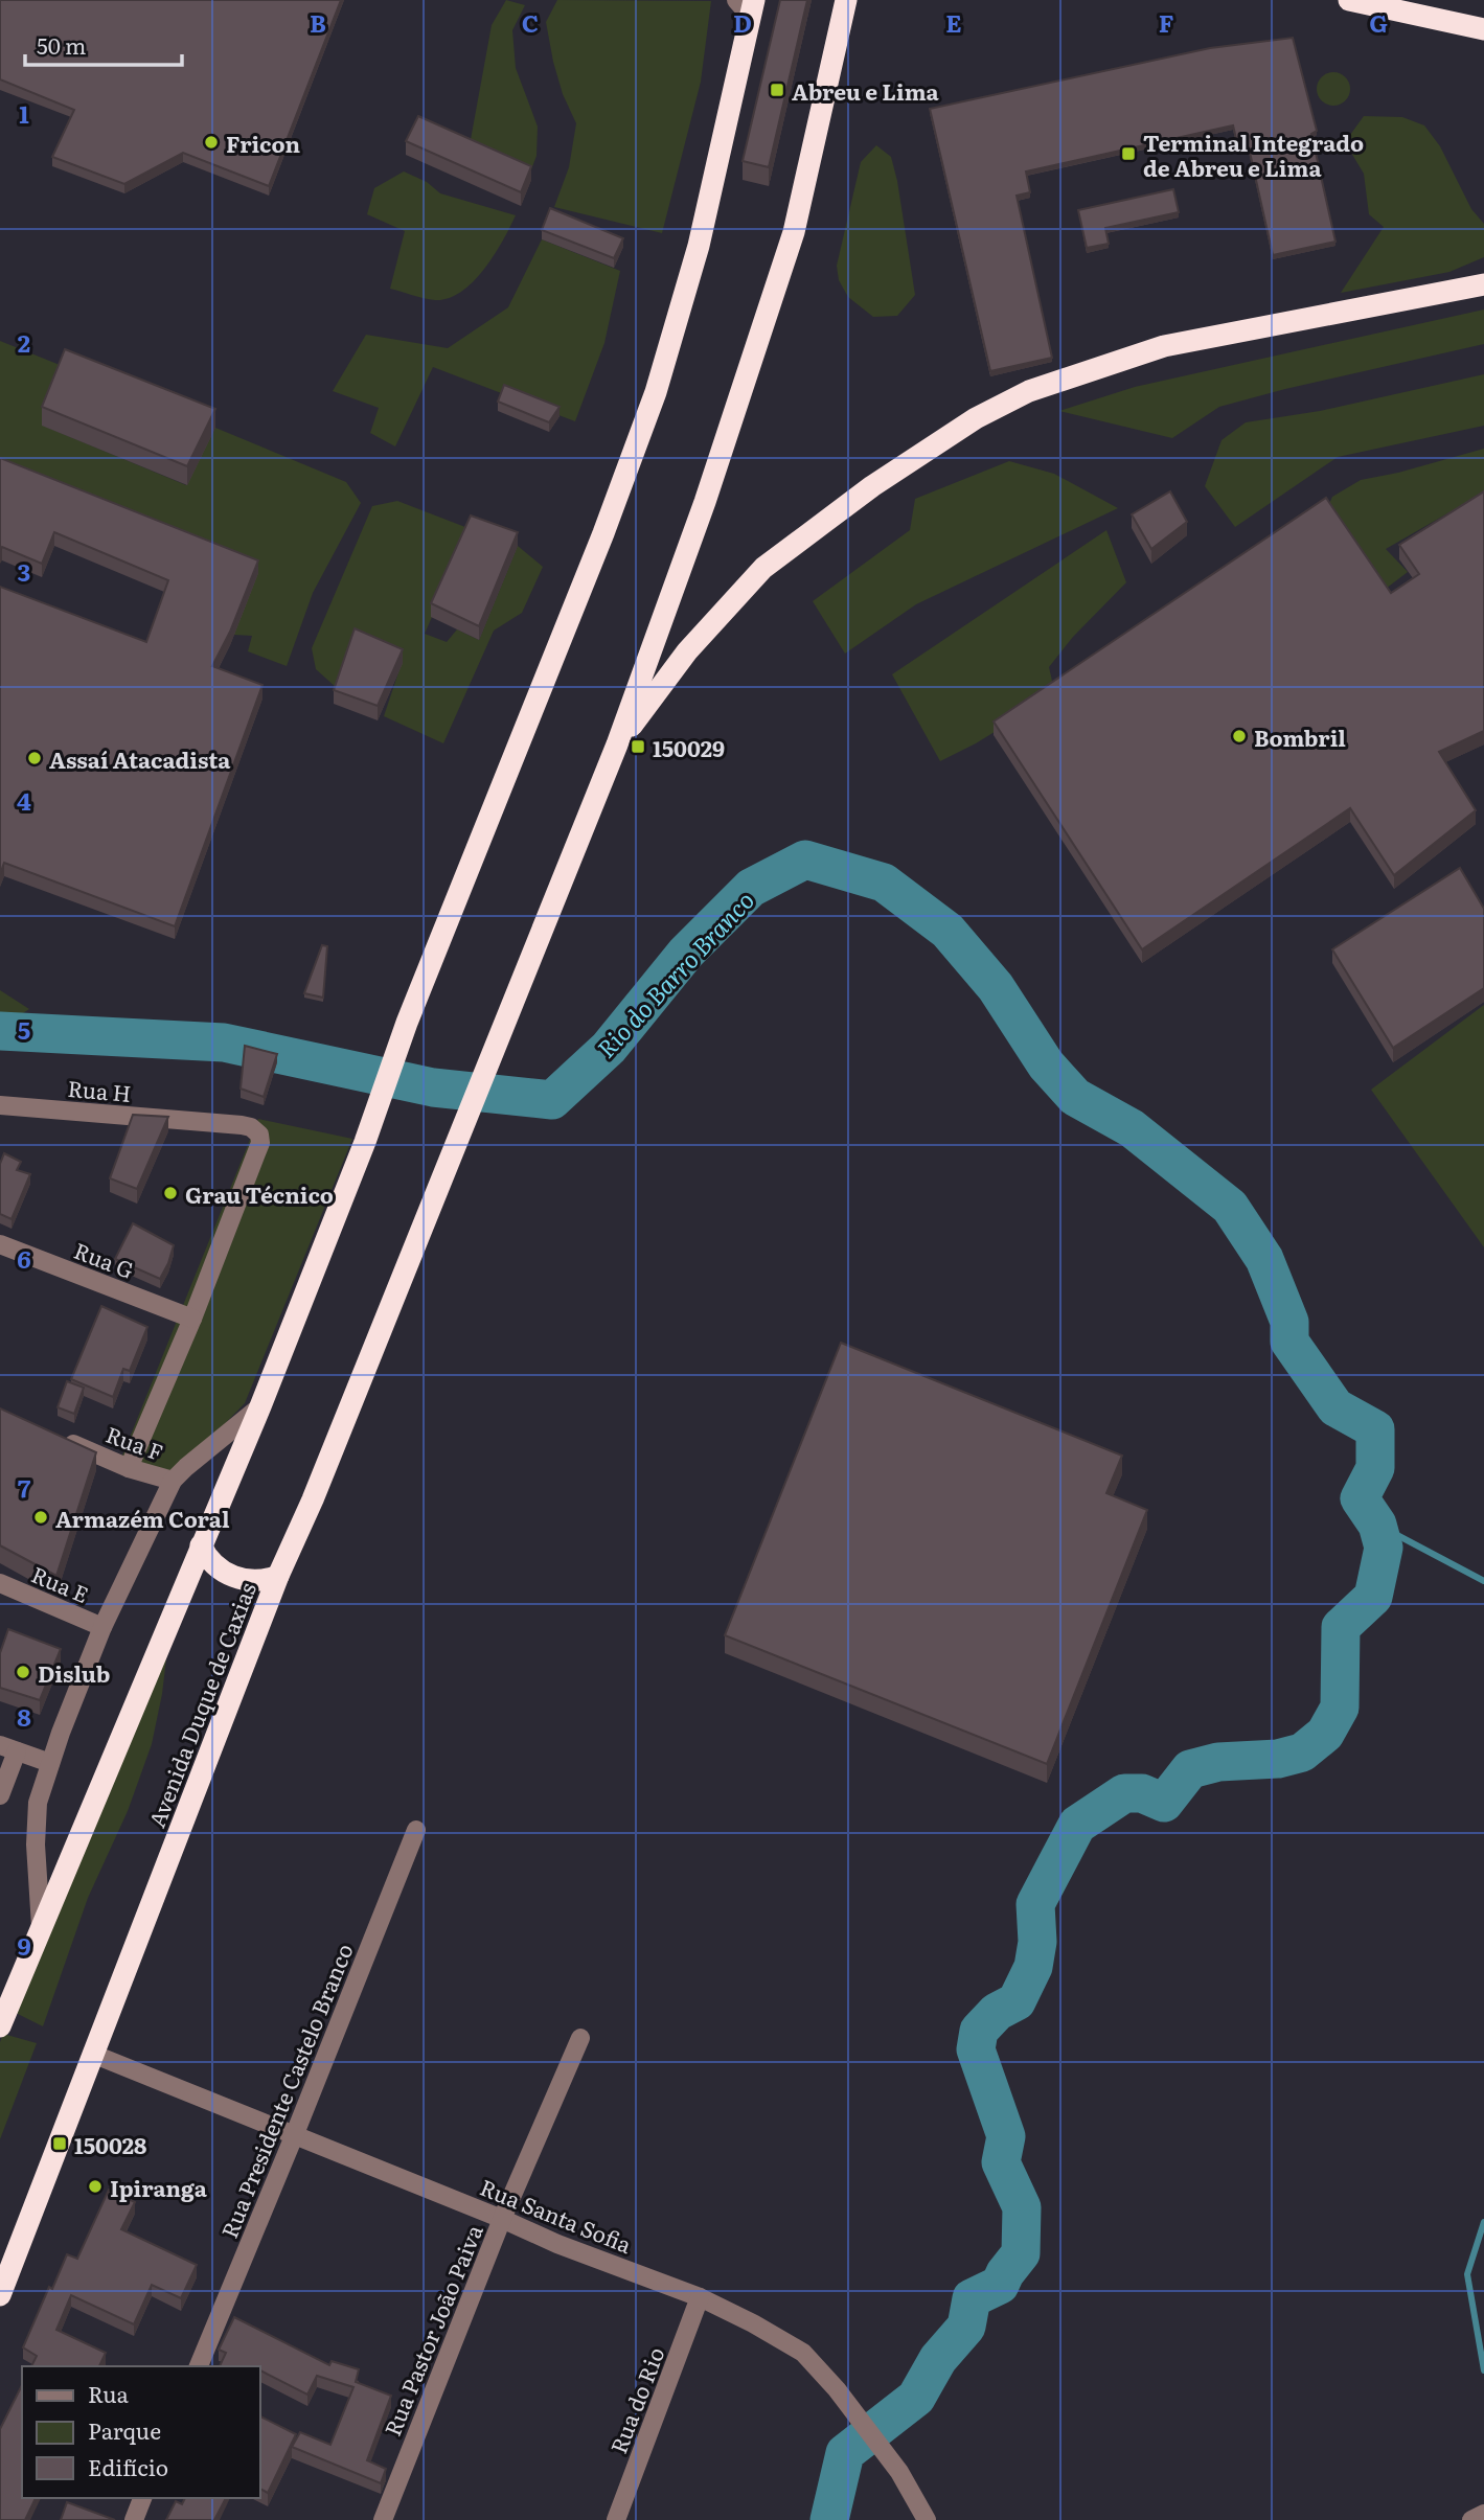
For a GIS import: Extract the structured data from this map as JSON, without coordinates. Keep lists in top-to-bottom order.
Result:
{
  "streets": {
    "highway": ["Avenida Duque de Caxias"],
    "street": [
      "Rua H",
      "Rua G",
      "Rua F",
      "Rua E",
      "Rua Presidente Castelo Branco",
      "Rua Santa Sofia",
      "Rua Pastor João Paiva",
      "Rua do Rio"
    ]
  },
  "crossings": [
    ["Rua H", "Rua G"],
    ["Avenida Duque de Caxias", "Rua Santa Sofia"],
    ["Rua Presidente Castelo Branco", "Rua Santa Sofia"],
    ["Rua Santa Sofia", "Rua Pastor João Paiva"],
    ["Rua Santa Sofia", "Rua do Rio"]
  ],
  "water": ["Rio do Barro Branco"],
  "places": {
    "transit": [
      "Abreu e Lima",
      "Terminal Integrado de Abreu e Lima",
      "150029",
      "150028"
    ],
    "other": [
      "Fricon",
      "Bombril",
      "Assaí Atacadista",
      "Grau Técnico",
      "Armazém Coral",
      "Dislub",
      "Ipiranga"
    ]
  },
  "legend": ["Rua", "Parque", "Edifício"],
  "scale_bar": "50 m",
  "grid": {
    "columns": [
      "B",
      "C",
      "D",
      "E",
      "F",
      "G"
    ],
    "rows": [
      "1",
      "2",
      "3",
      "4",
      "5",
      "6",
      "7",
      "8",
      "9"
    ]
  }
}
